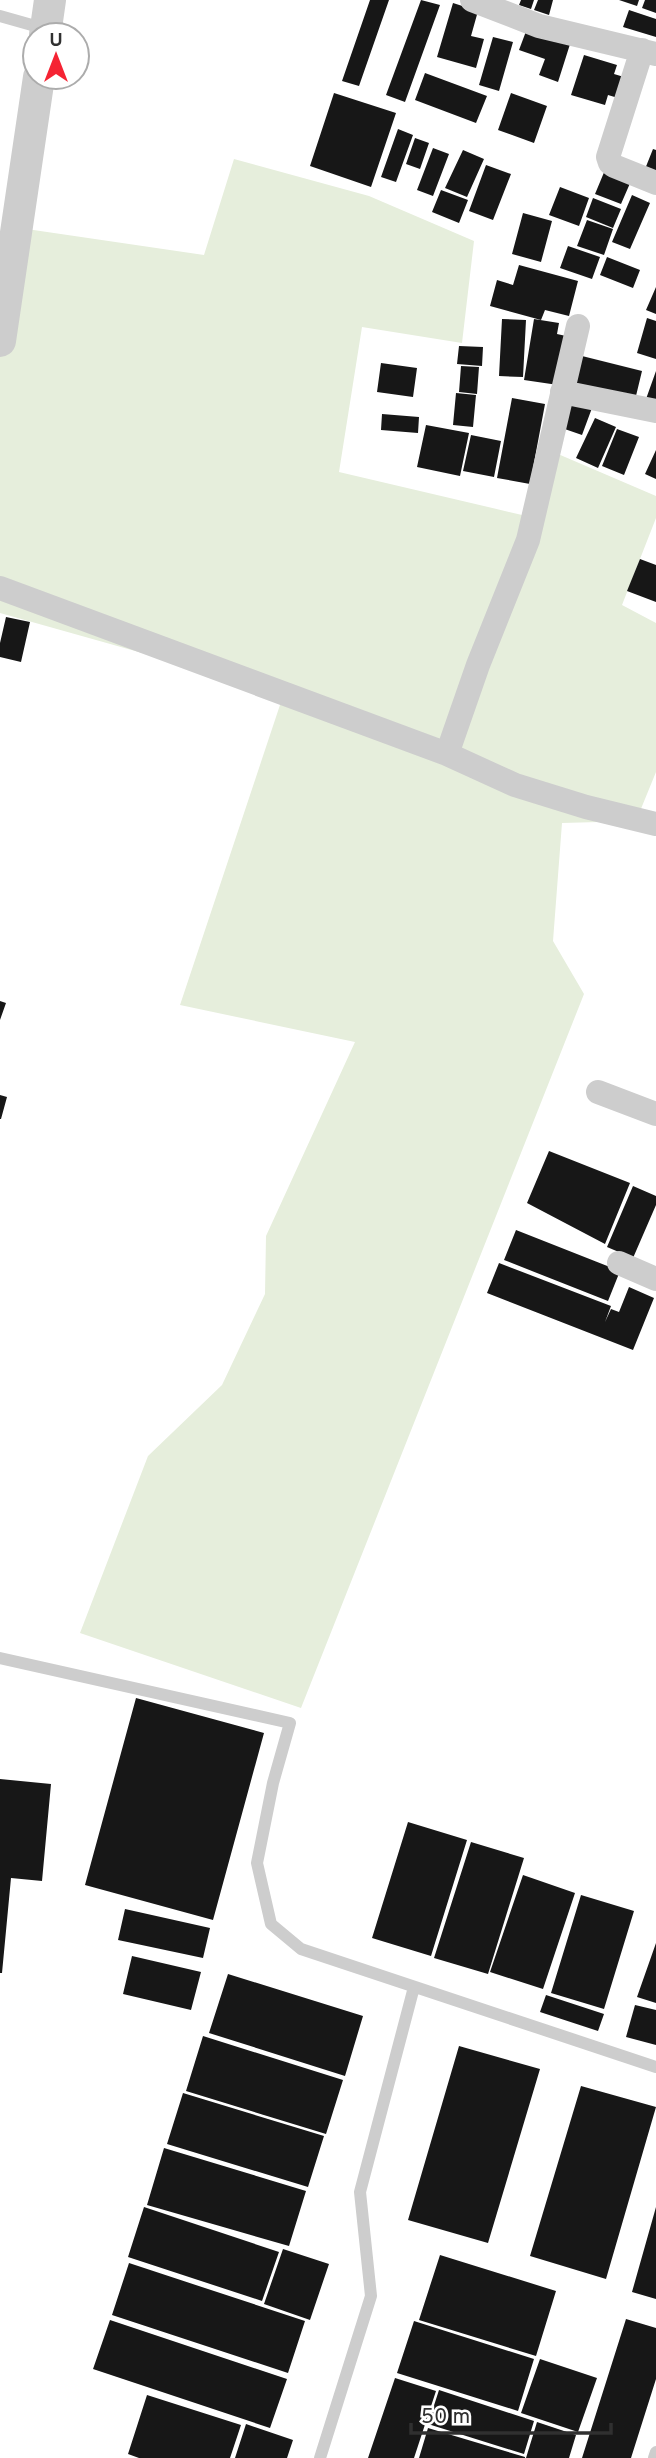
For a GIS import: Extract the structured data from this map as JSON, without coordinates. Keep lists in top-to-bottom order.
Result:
{
  "scale_bar": "50 m",
  "north": "top"
}
